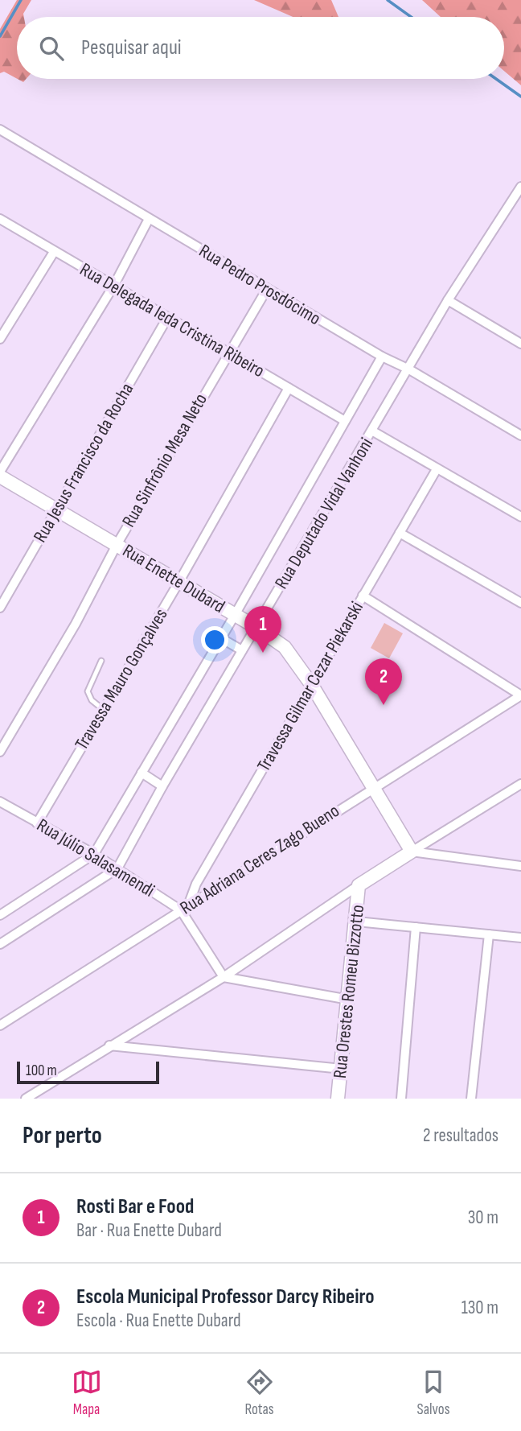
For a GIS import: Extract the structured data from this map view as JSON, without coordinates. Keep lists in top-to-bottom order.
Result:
{
  "streets": {
    "street": [
      "Rua Pedro Prosdócimo",
      "Rua Delegada Ieda Cristina Ribeiro",
      "Rua Sinfrônio Mesa Neto",
      "Rua Jesus Francisco da Rocha",
      "Rua Deputado Vidal Vanhoni",
      "Rua Enette Dubard",
      "Travessa Mauro Gonçalves",
      "Travessa Gilmar Cezar Piekarski",
      "Rua Júlio Salasamendi",
      "Rua Adriana Ceres Zago Bueno",
      "Rua Orestes Romeu Bizzotto"
    ]
  },
  "crossings": [
    ["Rua Pedro Prosdócimo", "Rua Sinfrônio Mesa Neto"],
    ["Rua Pedro Prosdócimo", "Rua Deputado Vidal Vanhoni"],
    ["Rua Delegada Ieda Cristina Ribeiro", "Rua Sinfrônio Mesa Neto"],
    ["Rua Delegada Ieda Cristina Ribeiro", "Rua Jesus Francisco da Rocha"],
    ["Rua Delegada Ieda Cristina Ribeiro", "Rua Deputado Vidal Vanhoni"],
    ["Rua Delegada Ieda Cristina Ribeiro", "Travessa Mauro Gonçalves"],
    ["Rua Sinfrônio Mesa Neto", "Rua Enette Dubard"],
    ["Rua Jesus Francisco da Rocha", "Rua Enette Dubard"],
    ["Rua Deputado Vidal Vanhoni", "Rua Enette Dubard"],
    ["Rua Deputado Vidal Vanhoni", "Rua Júlio Salasamendi"],
    ["Rua Enette Dubard", "Travessa Mauro Gonçalves"],
    ["Rua Enette Dubard", "Travessa Gilmar Cezar Piekarski"],
    ["Rua Enette Dubard", "Rua Adriana Ceres Zago Bueno"],
    ["Travessa Mauro Gonçalves", "Rua Júlio Salasamendi"],
    ["Travessa Gilmar Cezar Piekarski", "Rua Júlio Salasamendi"],
    ["Travessa Gilmar Cezar Piekarski", "Rua Adriana Ceres Zago Bueno"],
    ["Rua Júlio Salasamendi", "Rua Adriana Ceres Zago Bueno"]
  ],
  "scale_bar": "100 m",
  "page": {
    "search": "Pesquisar aqui",
    "pins": ["1", "2"],
    "scale": "100 m",
    "heading": ["Por perto", "2 resultados"],
    "list": [
      {
        "mark": "1",
        "name": "Rosti Bar e Food",
        "note": "Bar · Rua Enette Dubard",
        "value": "30 m"
      },
      {
        "mark": "2",
        "name": "Escola Municipal Professor Darcy Ribeiro",
        "note": "Escola · Rua Enette Dubard",
        "value": "130 m"
      }
    ],
    "nav": ["Mapa", "Rotas", "Salvos"]
  }
}
